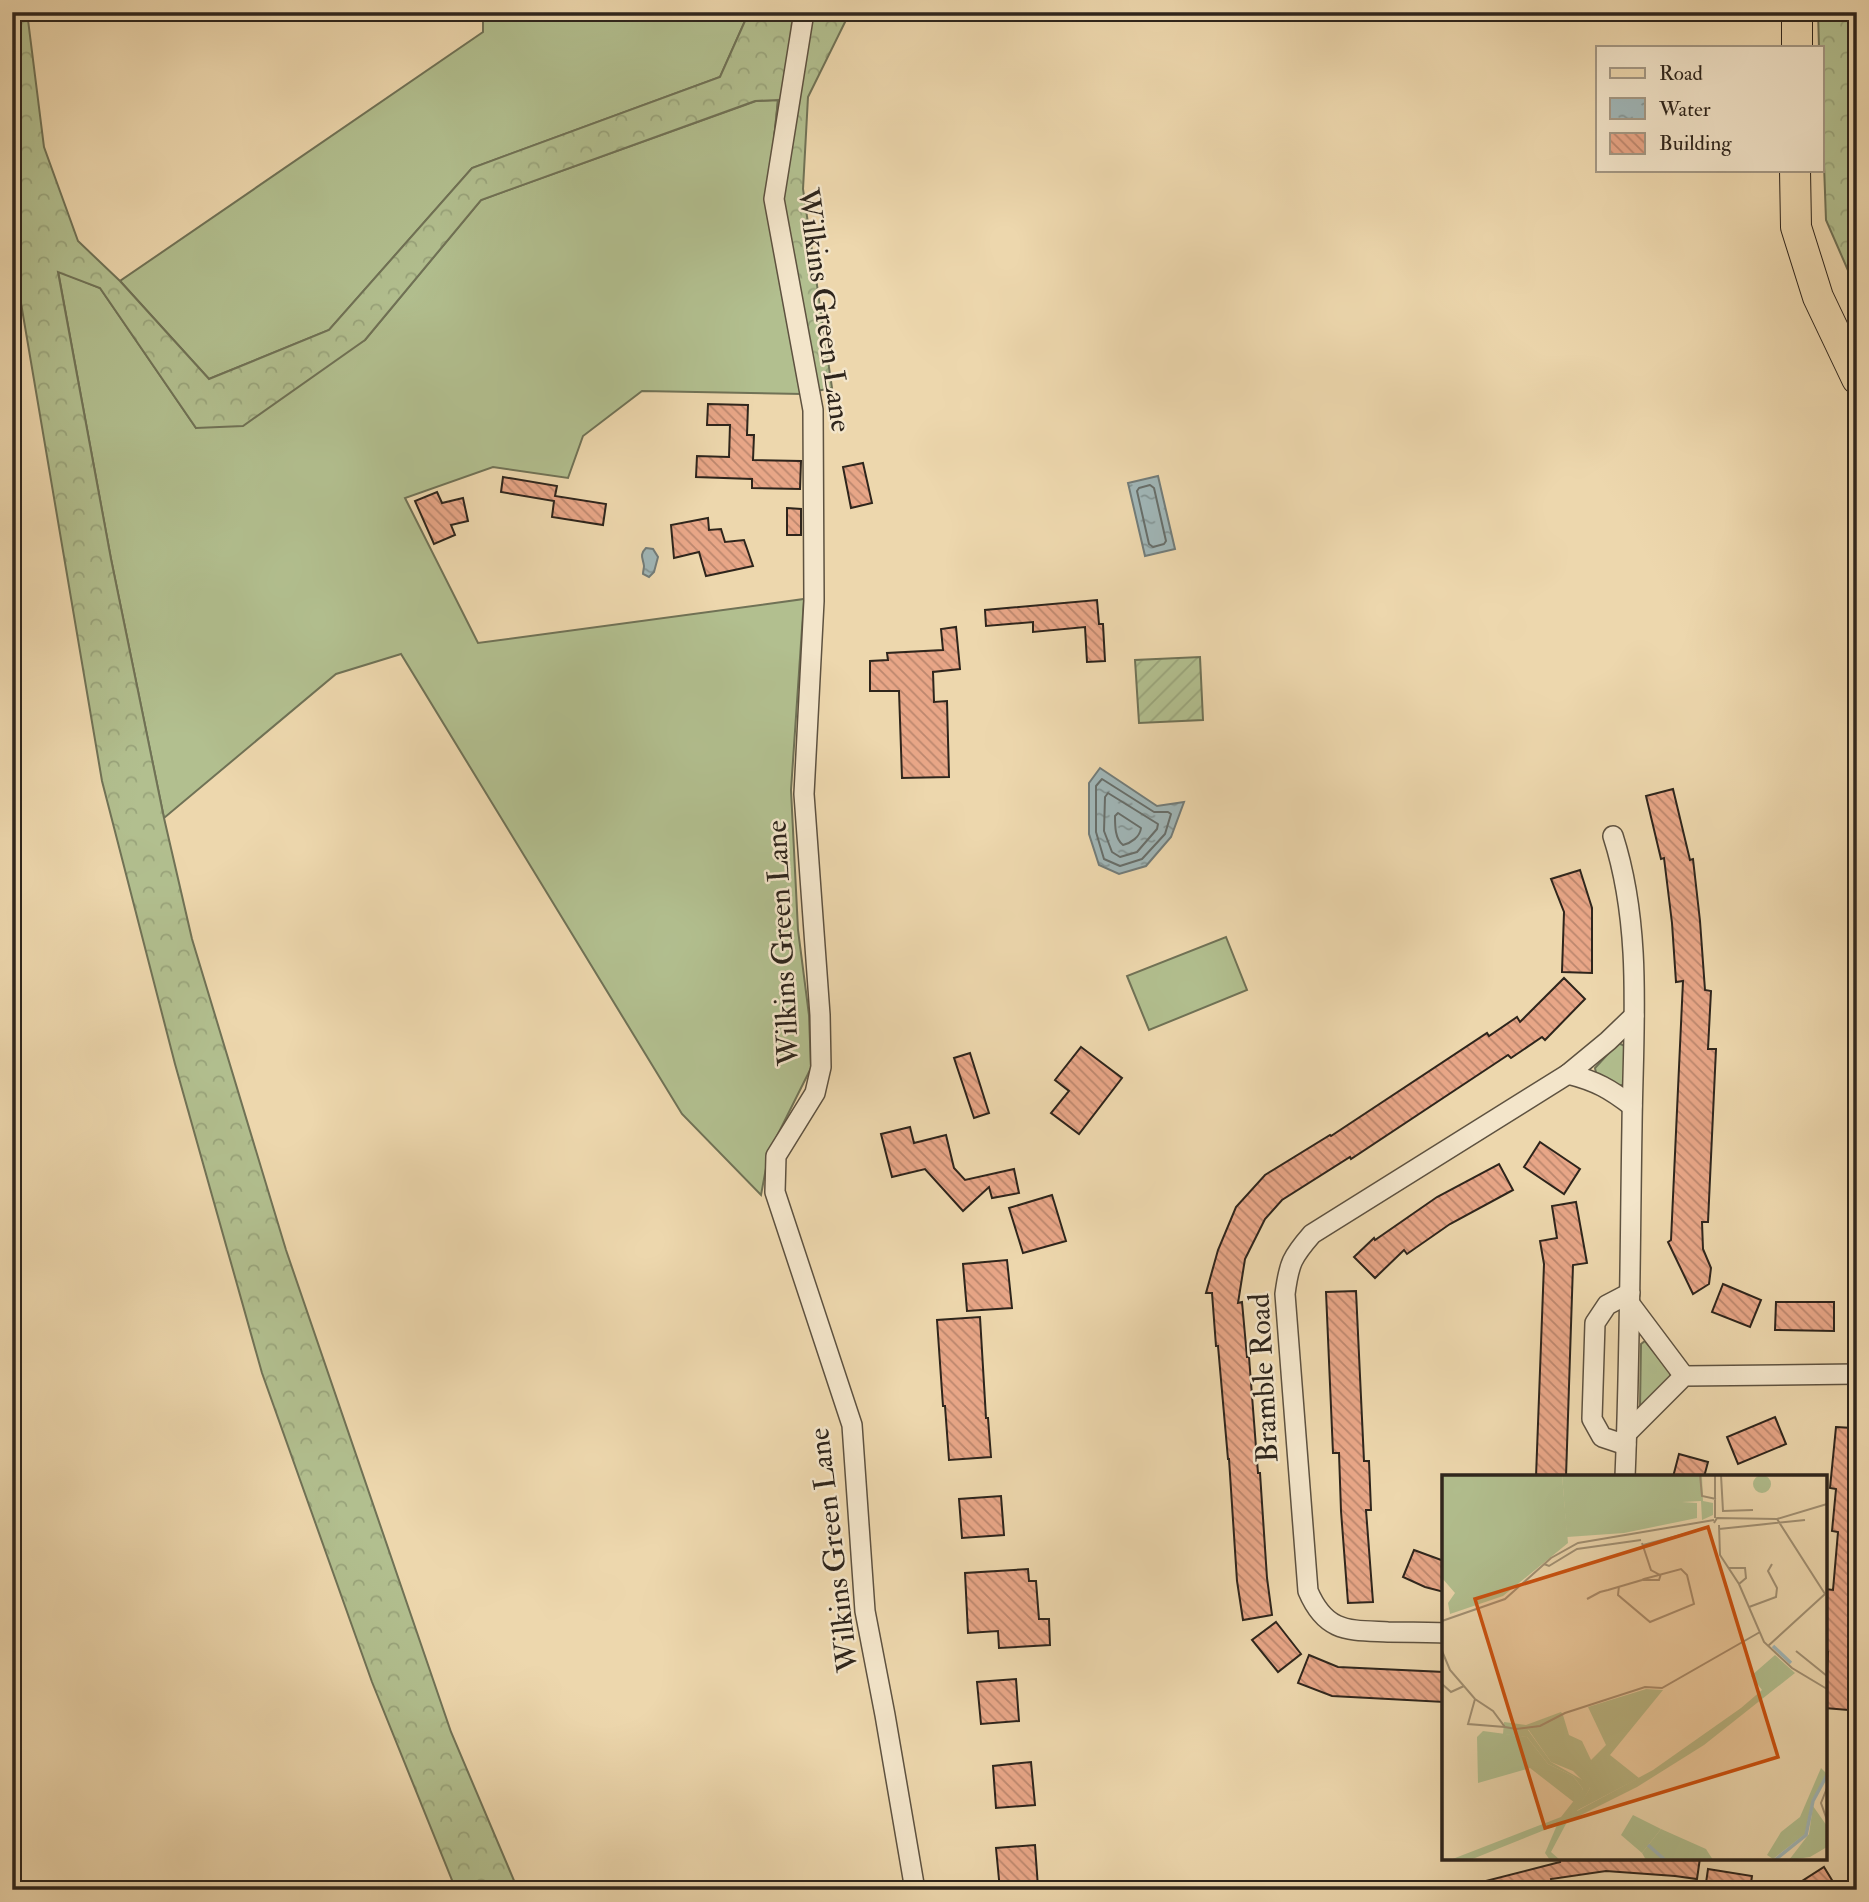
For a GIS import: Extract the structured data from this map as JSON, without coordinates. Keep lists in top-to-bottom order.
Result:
{
  "streets": {
    "street": ["Wilkins Green Lane", "Bramble Road"]
  },
  "legend": ["Road", "Water", "Building"]
}
